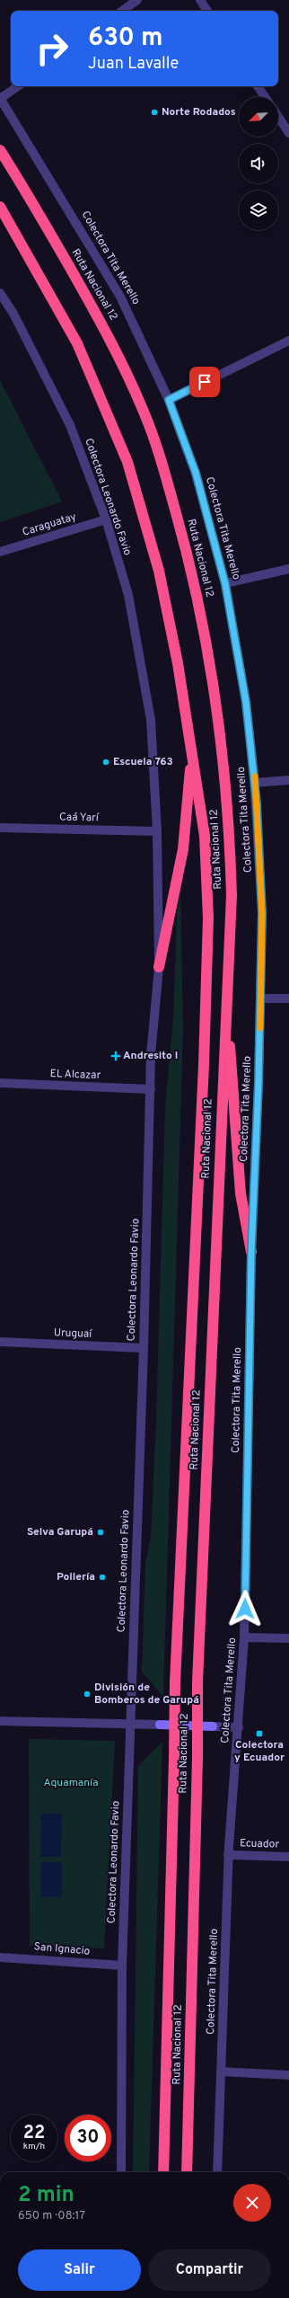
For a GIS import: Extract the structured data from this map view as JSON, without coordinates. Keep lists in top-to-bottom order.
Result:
{
  "streets": {
    "highway": ["Ruta Nacional 12"],
    "street": [
      "Colectora Tita Merello",
      "Colectora Leonardo Favio",
      "Caraguatay",
      "Caá Yarí",
      "EL Alcazar",
      "Uruguaí",
      "Ecuador",
      "San Ignacio"
    ]
  },
  "crossings": [
    ["Colectora Tita Merello", "Ecuador"],
    ["Colectora Leonardo Favio", "Caraguatay"],
    ["Colectora Leonardo Favio", "Caá Yarí"],
    ["Colectora Leonardo Favio", "EL Alcazar"],
    ["Colectora Leonardo Favio", "Uruguaí"],
    ["Colectora Leonardo Favio", "San Ignacio"]
  ],
  "parks": ["Aquamanía"],
  "places": {
    "other": [
      "Norte Rodados",
      "Escuela 763",
      "Selva Garupá",
      "Pollería",
      "División de Bomberos de Garupá"
    ],
    "health": ["Andresito I"],
    "transit": ["Colectora y Ecuador"]
  },
  "north": "bottom left",
  "page": {
    "turn": ["630 m", "Juan Lavalle"],
    "speed": "22 km/h",
    "limit": "30",
    "heading": ["2 min", "650 m · 08:17"],
    "buttons": ["Salir", "Compartir"]
  }
}
